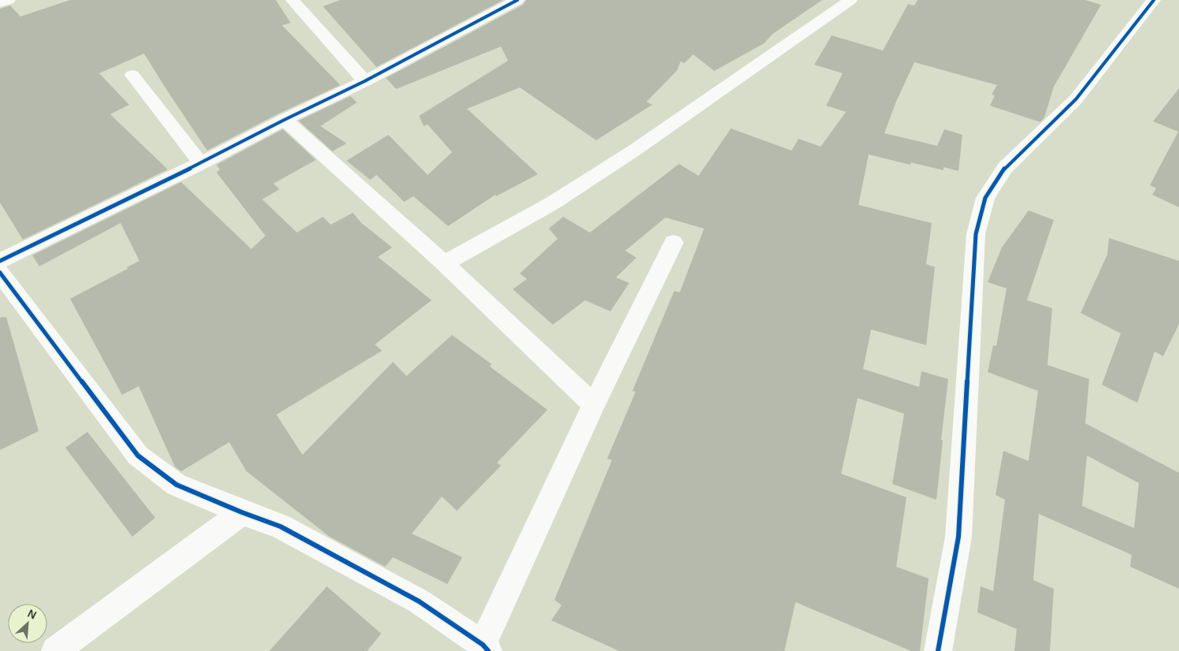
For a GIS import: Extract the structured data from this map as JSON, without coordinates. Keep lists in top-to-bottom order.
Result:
{
  "north": "top right"
}
